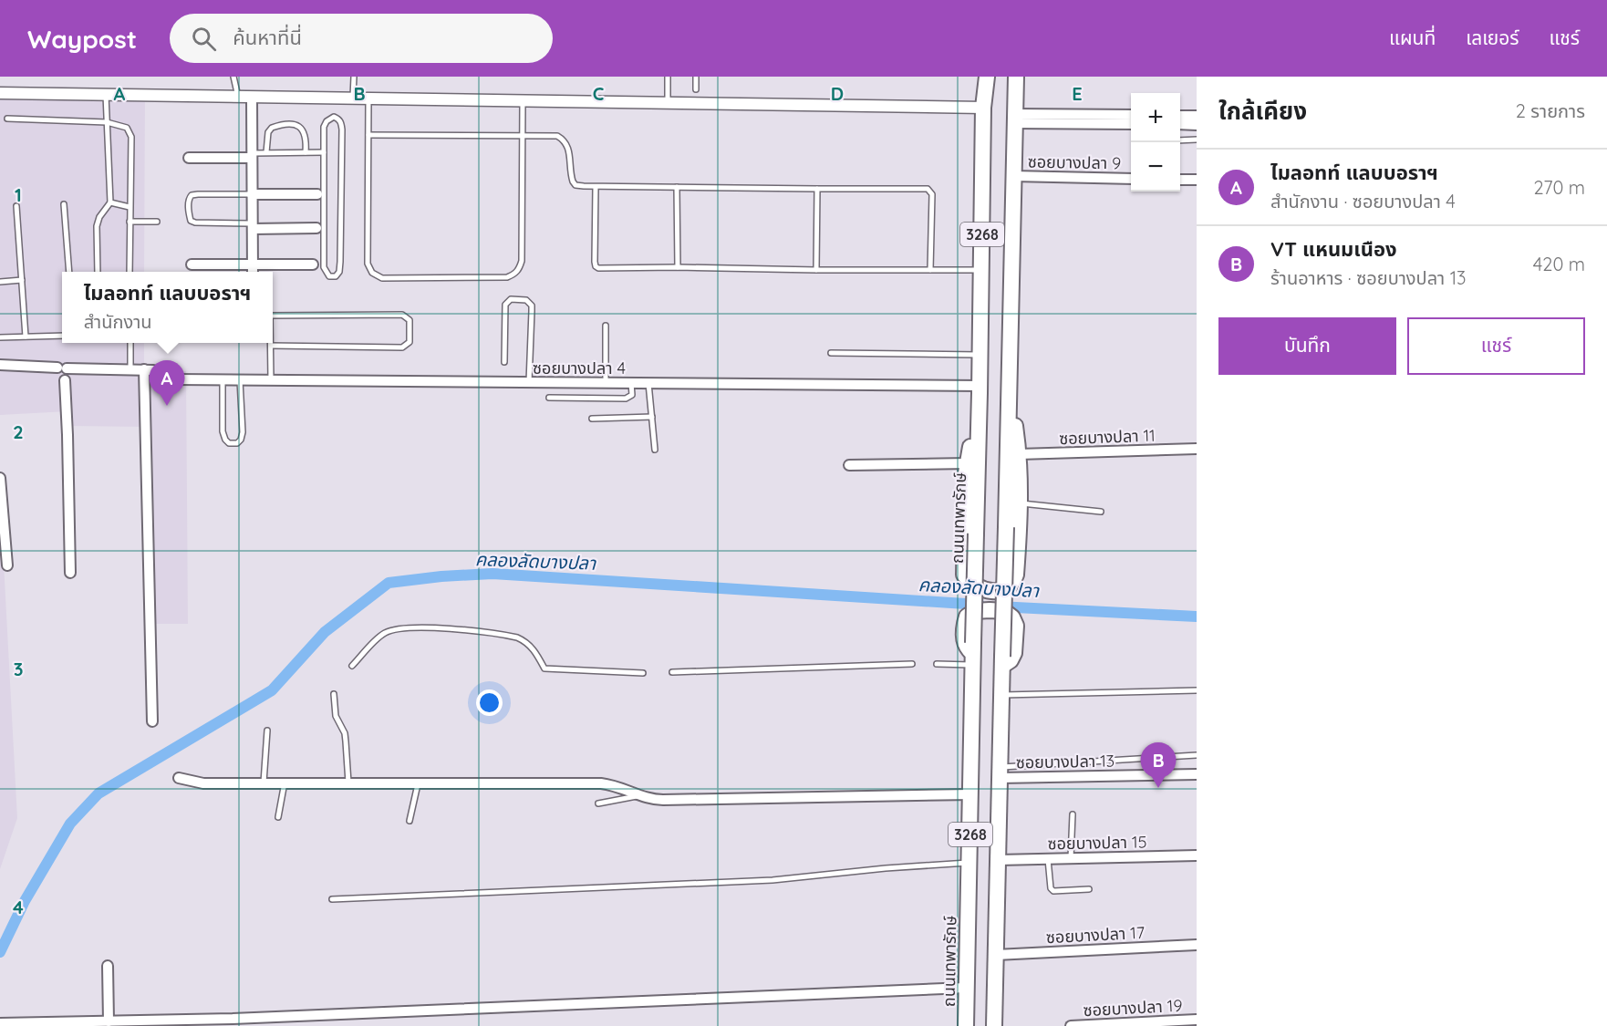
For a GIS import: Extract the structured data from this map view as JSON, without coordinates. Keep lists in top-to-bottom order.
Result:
{
  "streets": {
    "main road": ["3268", "ถนนเทพารักษ์"],
    "street": [
      "ซอยบางปลา 9",
      "ซอยบางปลา 4",
      "ซอยบางปลา 11",
      "ซอยบางปลา 13",
      "ซอยบางปลา 15",
      "ซอยบางปลา 17",
      "ซอยบางปลา 19"
    ]
  },
  "crossings": [
    ["ซอยบางปลา 9", "3268"],
    ["3268", "ซอยบางปลา 13"],
    ["3268", "ซอยบางปลา 15"],
    ["3268", "ซอยบางปลา 17"],
    ["ซอยบางปลา 4", "ถนนเทพารักษ์"]
  ],
  "water": ["คลองลัดบางปลา"],
  "page": {
    "header": "Waypost",
    "search": "ค้นหาที่นี่",
    "nav": ["แผนที่", "เลเยอร์", "แชร์"],
    "heading": ["ใกล้เคียง", "2 รายการ"],
    "map_buttons": ["+", "−"],
    "list": [
      {
        "mark": "A",
        "name": "ไมลอทท์ แลบบอราฯ",
        "note": "สำนักงาน · ซอยบางปลา 4",
        "value": "270 m"
      },
      {
        "mark": "B",
        "name": "VT แหนมเนือง",
        "note": "ร้านอาหาร · ซอยบางปลา 13",
        "value": "420 m"
      }
    ],
    "popup": ["ไมลอทท์ แลบบอราฯ", "สำนักงาน"],
    "buttons": ["บันทึก", "แชร์"],
    "pins": ["A", "B"]
  },
  "grid": {
    "columns": [
      "A",
      "B",
      "C",
      "D",
      "E"
    ],
    "rows": [
      "1",
      "2",
      "3",
      "4"
    ]
  }
}
